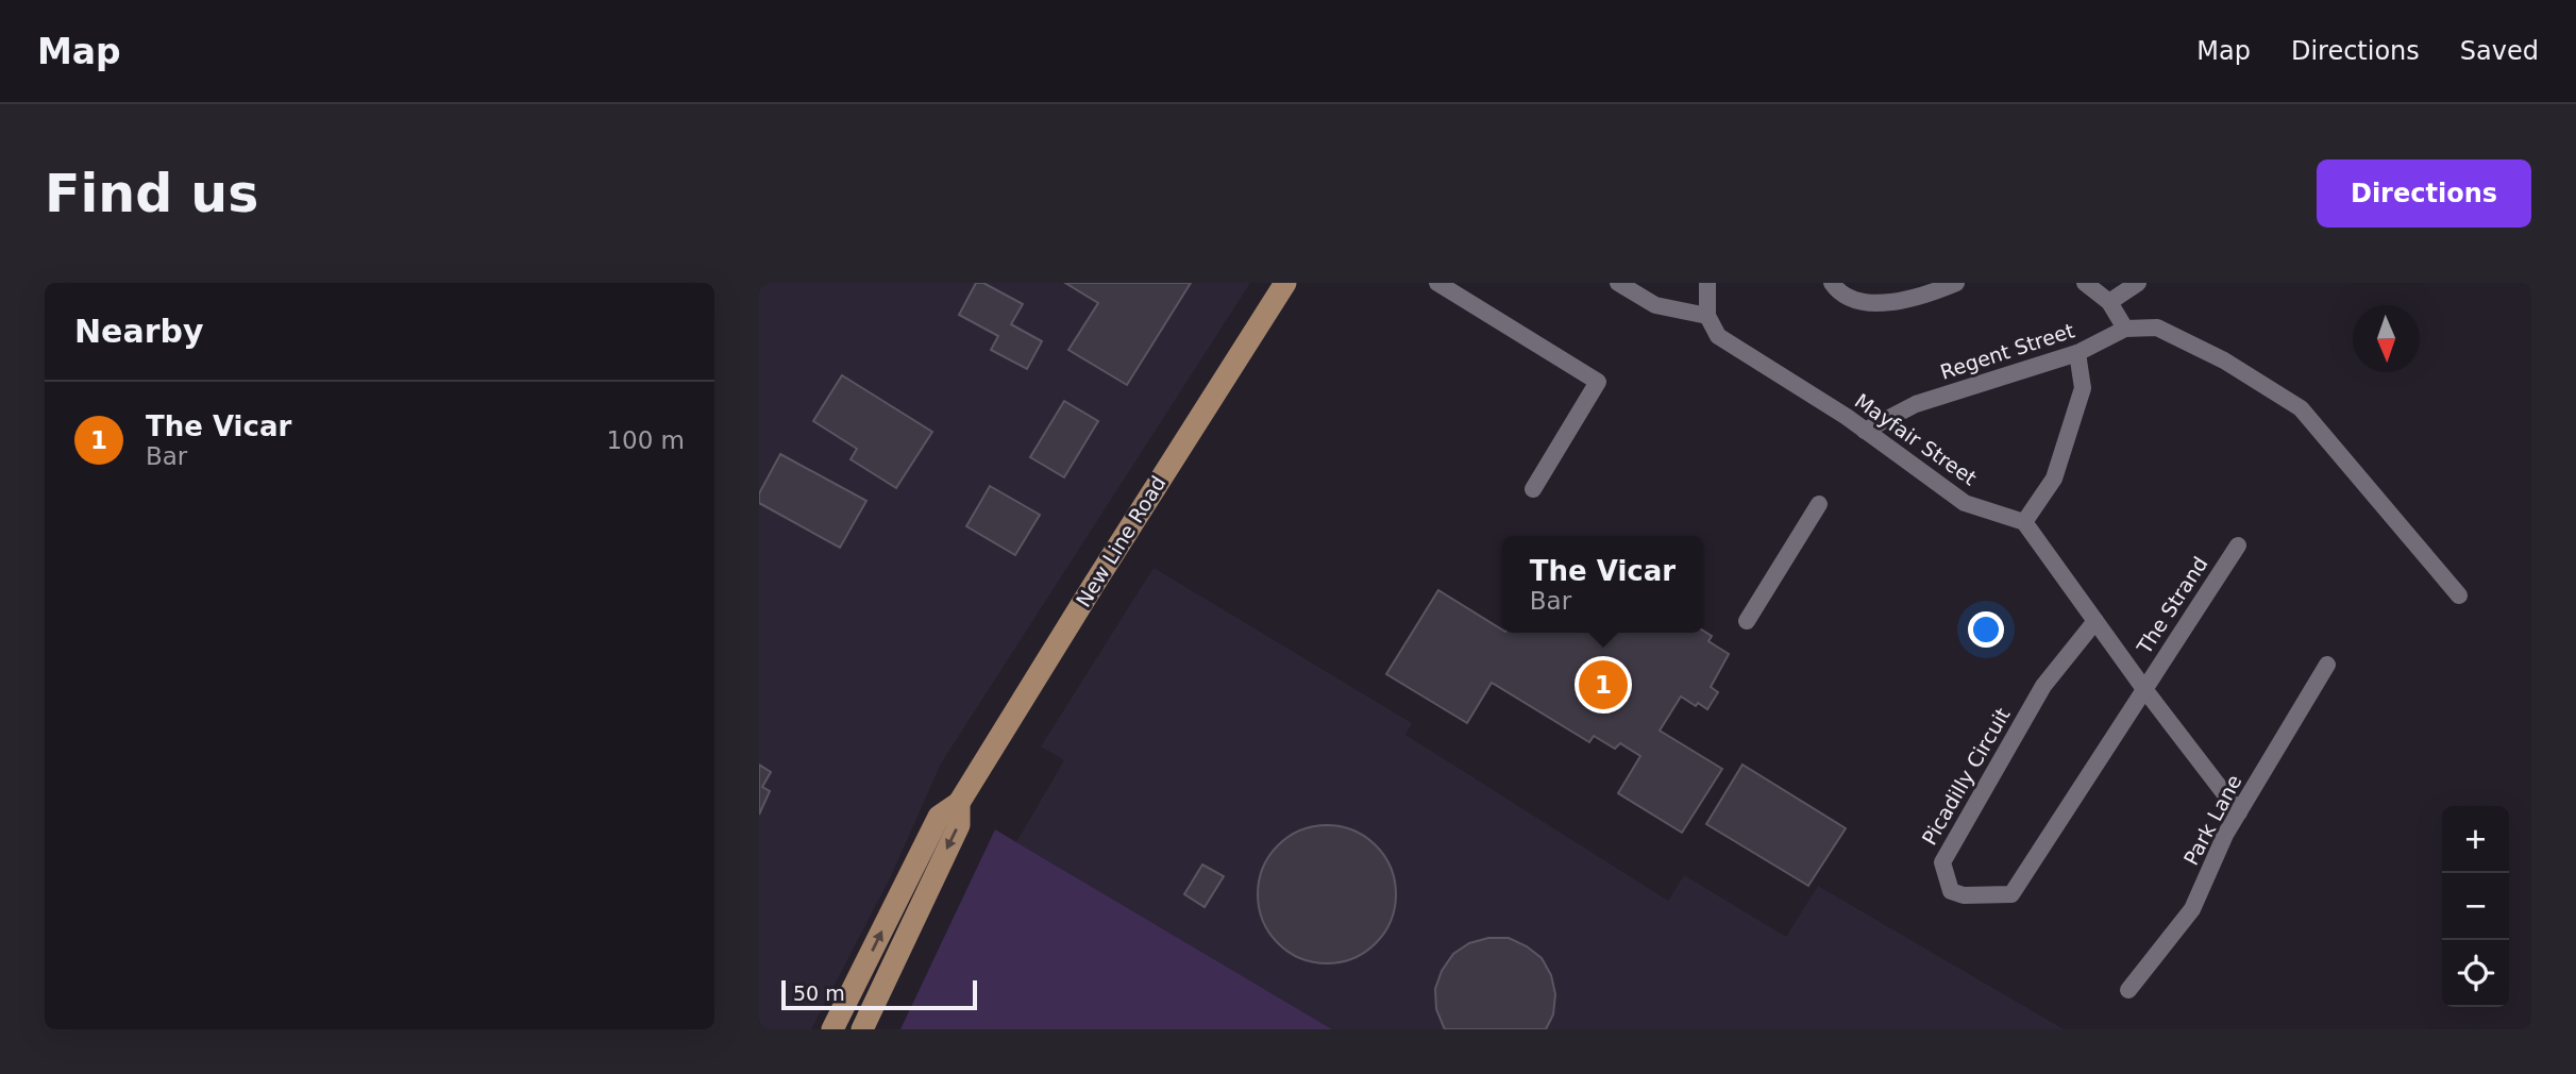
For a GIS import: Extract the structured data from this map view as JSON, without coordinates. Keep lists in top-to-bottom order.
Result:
{
  "streets": {
    "main road": ["New Line Road"],
    "lane": [
      "Regent Street",
      "Mayfair Street",
      "The Strand",
      "Picadilly Circuit",
      "Park Lane"
    ]
  },
  "crossings": [
    ["Regent Street", "Mayfair Street"],
    ["The Strand", "Picadilly Circuit"]
  ],
  "scale_bar": "50 m",
  "north": "bottom",
  "page": {
    "header": "Map",
    "nav": ["Map", "Directions", "Saved"],
    "buttons": "Directions",
    "title": "Find us",
    "heading": "Nearby",
    "list": [
      {
        "mark": "1",
        "name": "The Vicar",
        "note": "Bar",
        "value": "100 m"
      }
    ],
    "popup": ["The Vicar", "Bar"],
    "pins": "1",
    "map_buttons": ["+", "−"],
    "scale": "50 m"
  }
}
